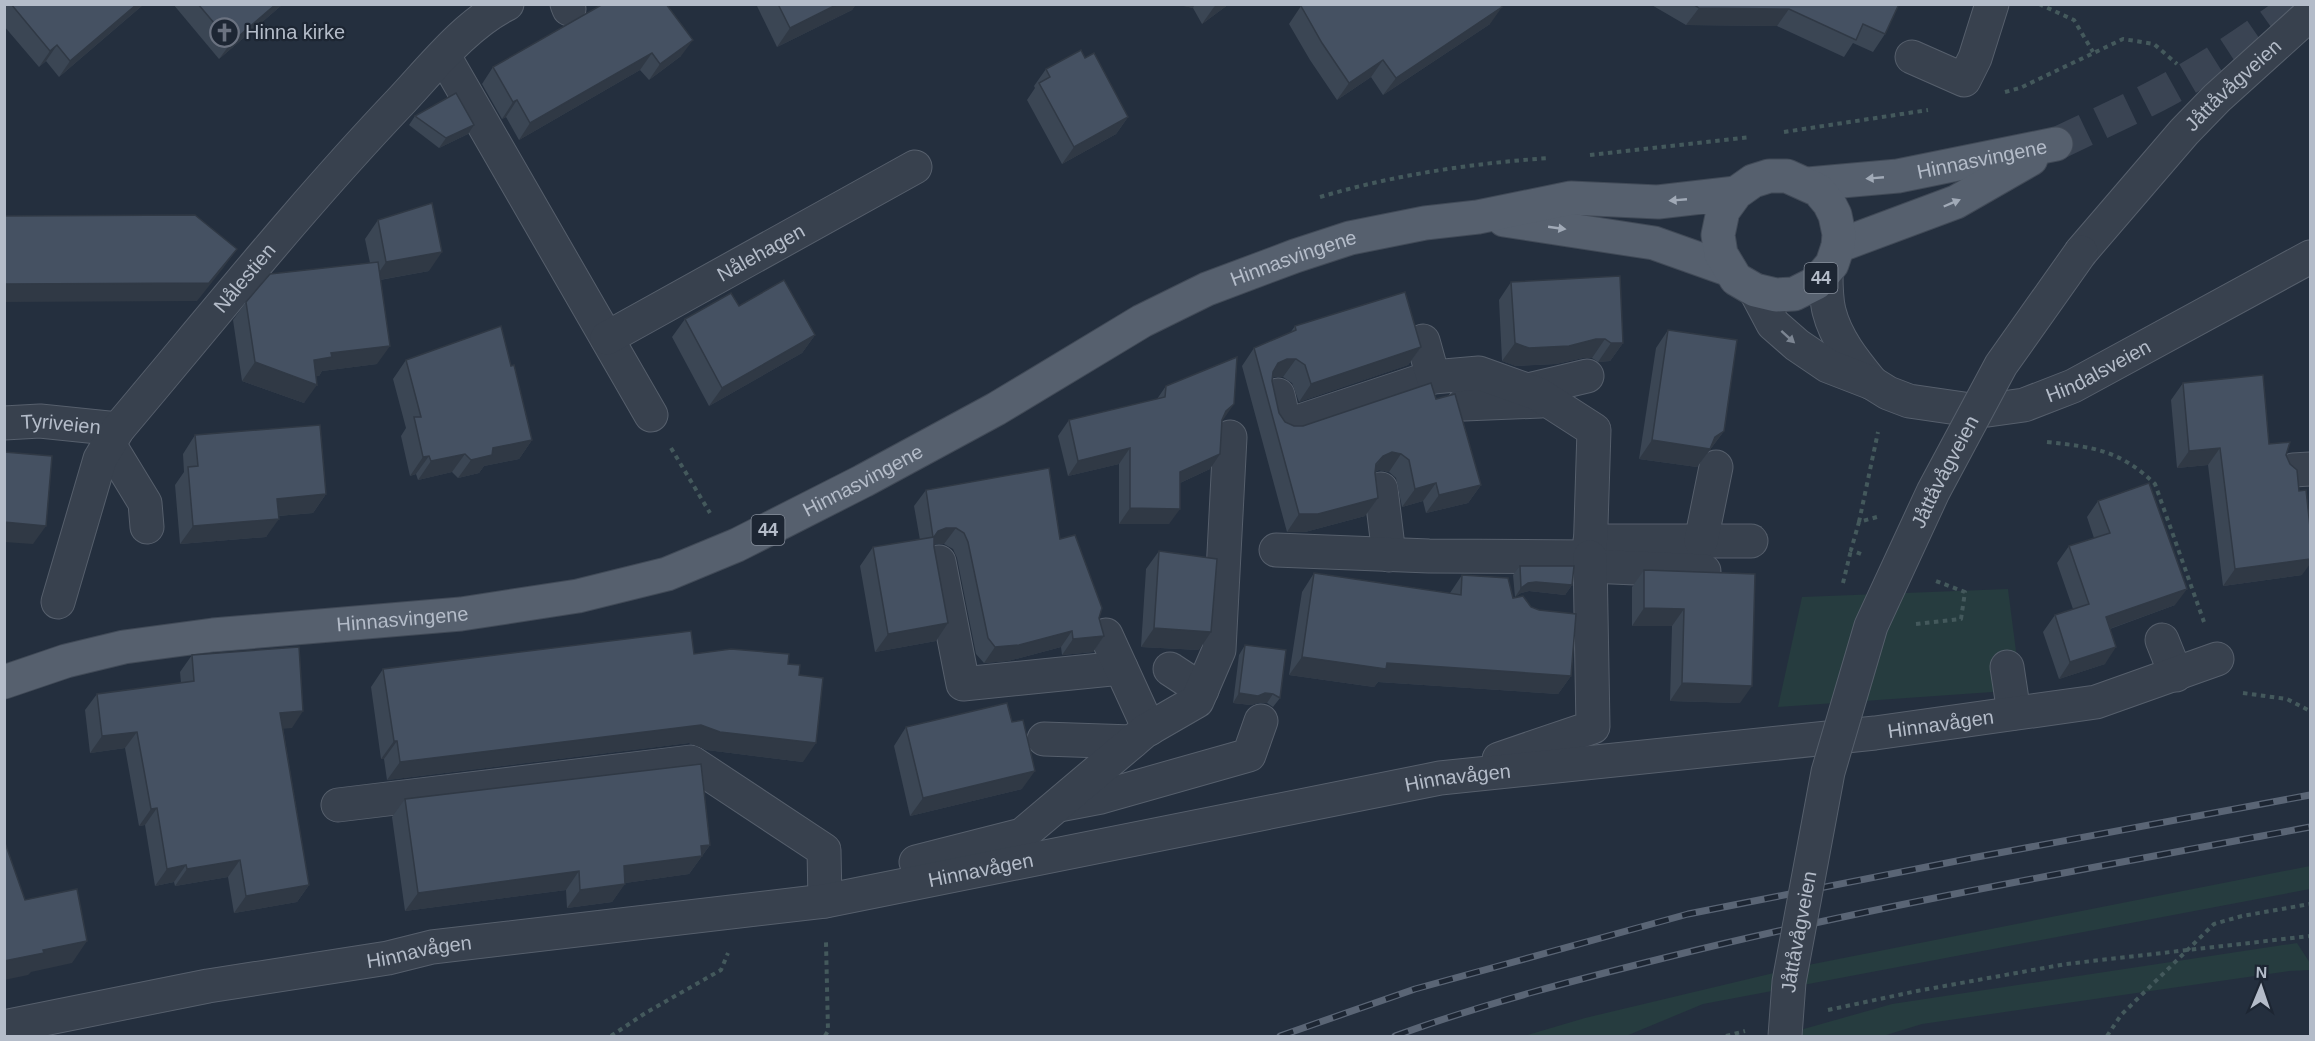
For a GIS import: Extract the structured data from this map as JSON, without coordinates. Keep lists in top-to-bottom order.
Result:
{
  "streets": {
    "main road": ["Hinnasvingene", "44"],
    "street": [
      "Jåttåvågveien",
      "Nålehagen",
      "Nålestien",
      "Hindalsveien",
      "Tyriveien",
      "Hinnavågen"
    ]
  },
  "crossings": [
    ["Hinnasvingene", "44"],
    ["Hinnasvingene", "Hindalsveien"],
    ["44", "Hindalsveien"],
    ["Nålestien", "Tyriveien"]
  ],
  "places": {
    "church": ["Hinna kirke"]
  },
  "north": "top"
}
